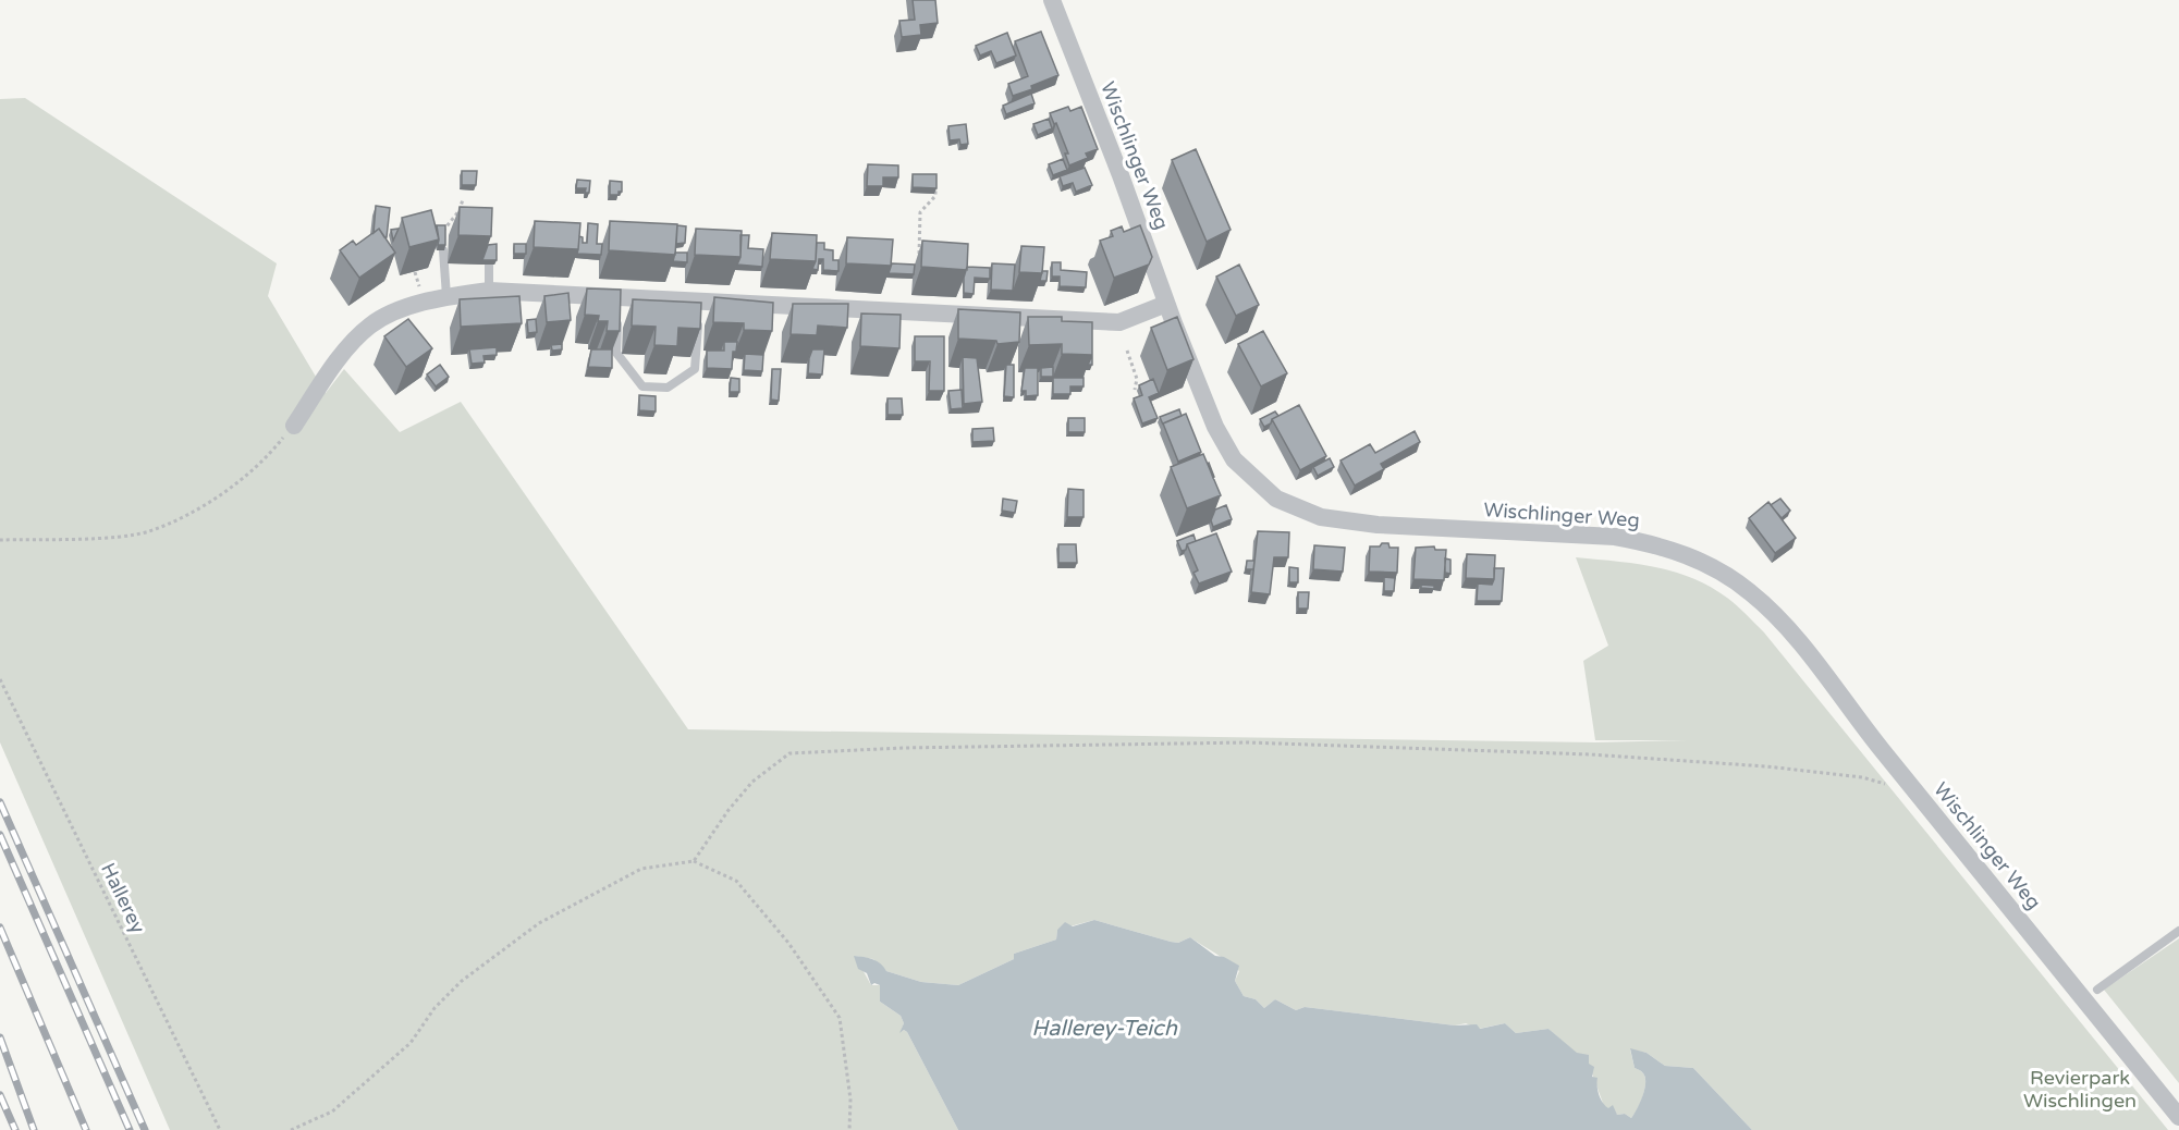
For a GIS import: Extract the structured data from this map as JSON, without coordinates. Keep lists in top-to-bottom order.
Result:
{
  "streets": {
    "street": ["Wischlinger Weg"],
    "path": ["Hallerey"]
  },
  "water": ["Hallerey-Teich"],
  "parks": ["Revierpark Wischlingen"]
}
